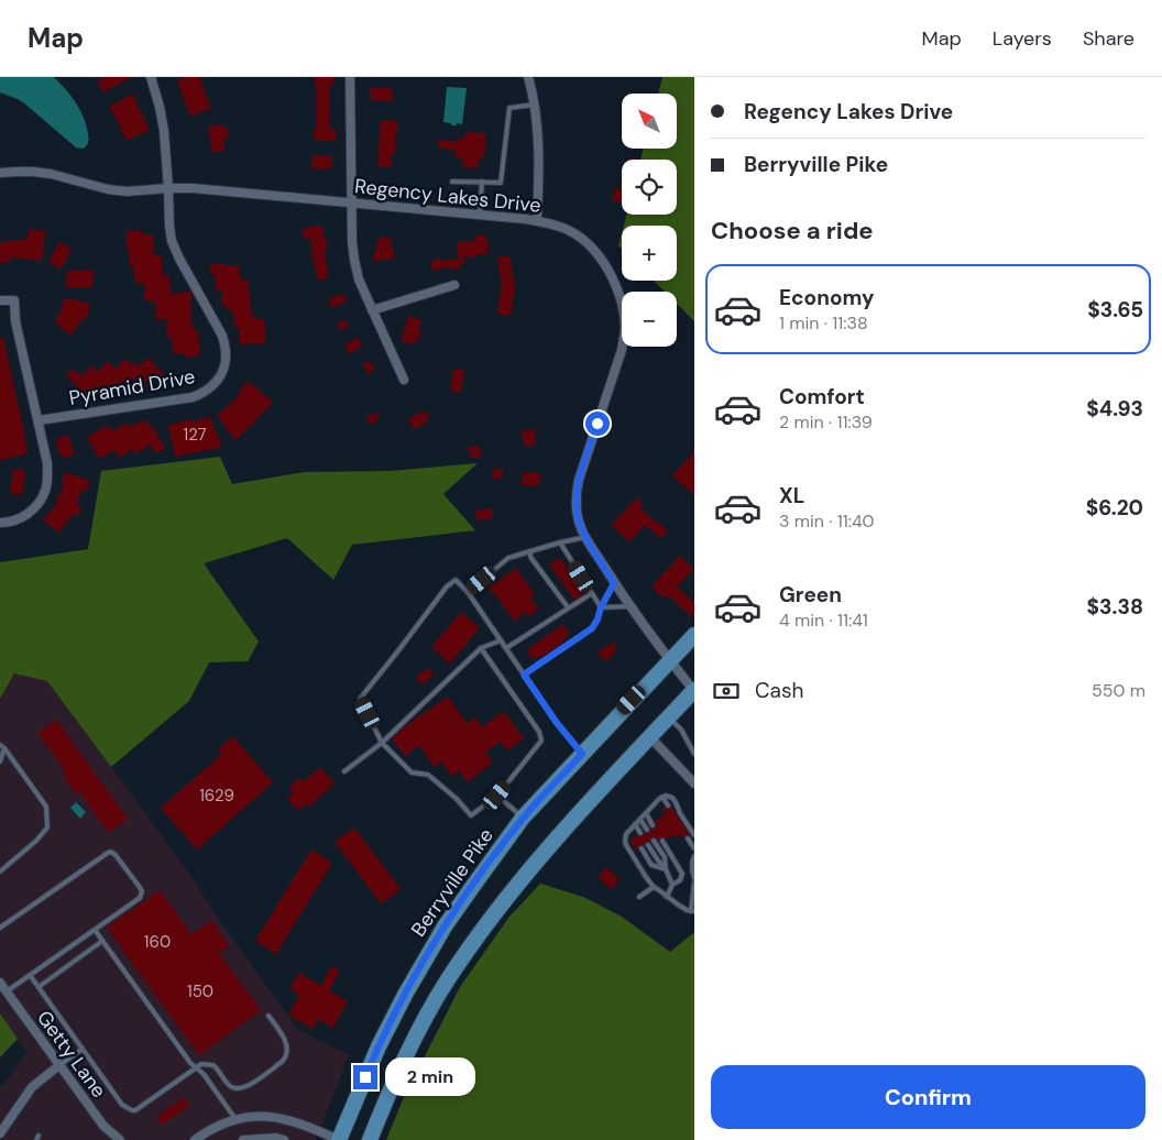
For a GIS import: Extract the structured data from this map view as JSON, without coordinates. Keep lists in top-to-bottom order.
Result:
{
  "streets": {
    "highway": ["Berryville Pike"],
    "street": ["Regency Lakes Drive", "Pyramid Drive", "Getty Lane"]
  },
  "crossings": [
    ["Regency Lakes Drive", "Pyramid Drive"],
    ["Regency Lakes Drive", "Berryville Pike"]
  ],
  "house_numbers": [
    "127",
    "1629",
    "160",
    "150"
  ],
  "north": "top left",
  "page": {
    "header": "Map",
    "nav": ["Map", "Layers", "Share"],
    "banner": ["Regency Lakes Drive", "Berryville Pike"],
    "map_buttons": ["+", "−"],
    "heading": "Choose a ride",
    "list": [
      {
        "name": "Economy",
        "note": "1 min · 11:38",
        "value": "$3.65"
      },
      {
        "name": "Comfort",
        "note": "2 min · 11:39",
        "value": "$4.93"
      },
      {
        "name": "XL",
        "note": "3 min · 11:40",
        "value": "$6.20"
      },
      {
        "name": "Green",
        "note": "4 min · 11:41",
        "value": "$3.38"
      }
    ],
    "pay": ["Cash", "550 m"],
    "buttons": "Confirm",
    "bubble": "2 min"
  }
}
